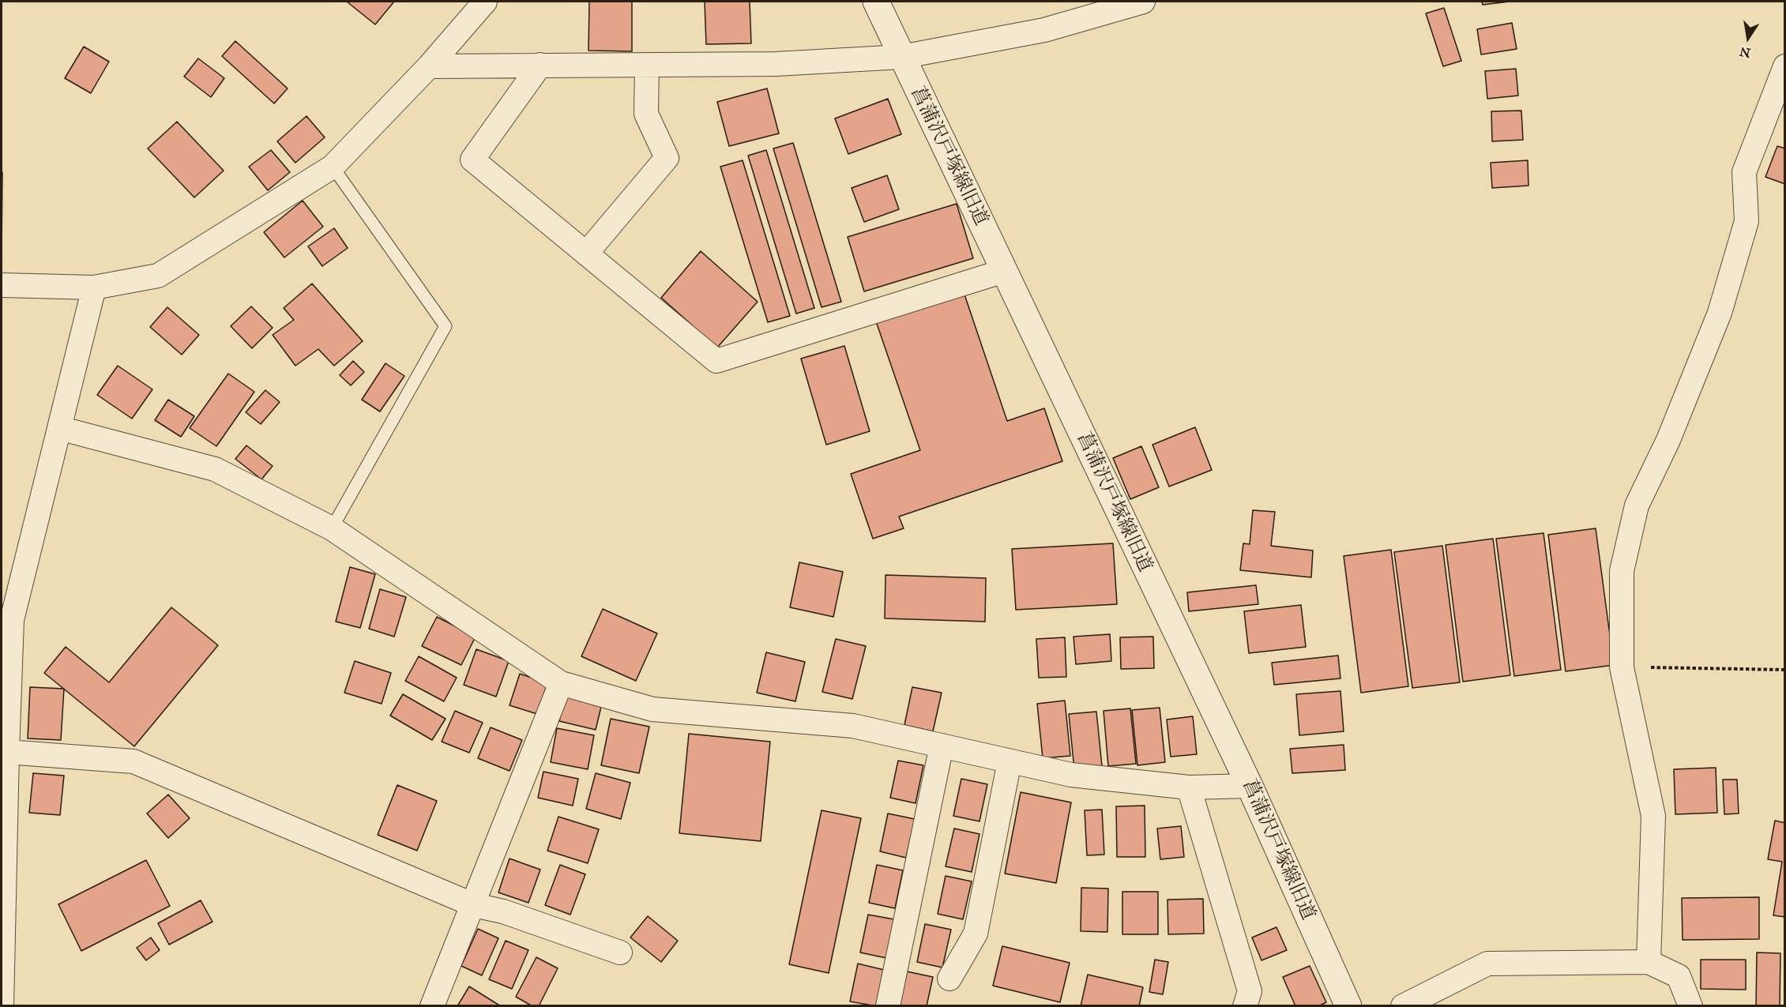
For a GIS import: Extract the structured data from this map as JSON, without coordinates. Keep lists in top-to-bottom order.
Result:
{
  "streets": {
    "street": ["菖蒲沢戸塚線旧道"]
  },
  "north": "bottom"
}
